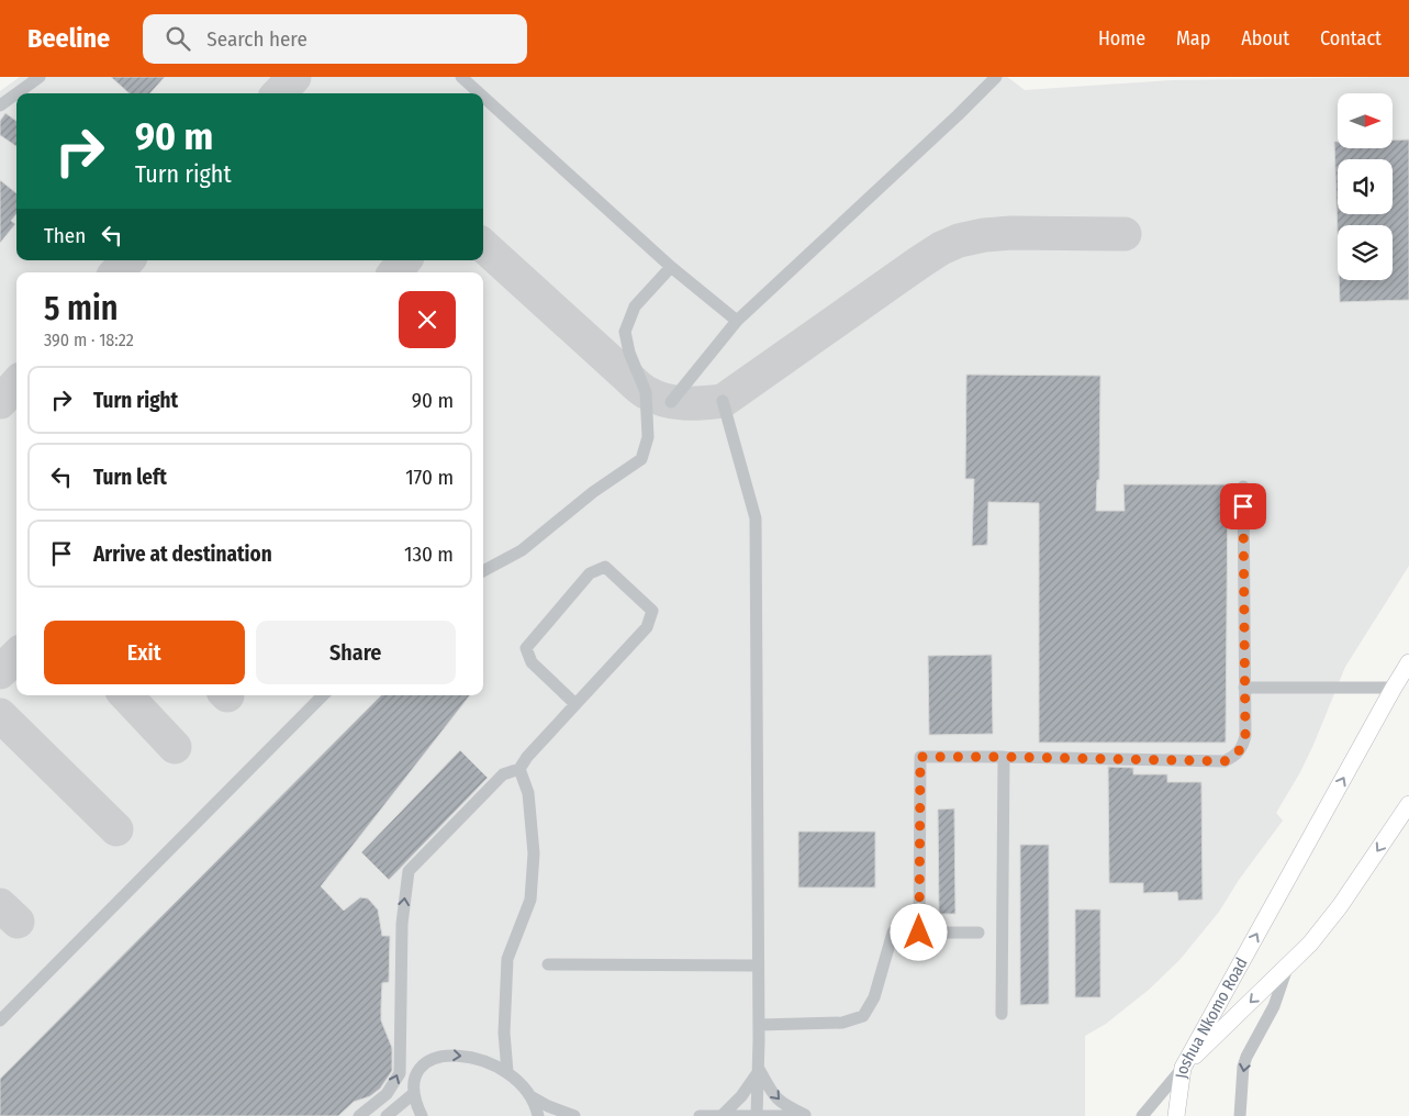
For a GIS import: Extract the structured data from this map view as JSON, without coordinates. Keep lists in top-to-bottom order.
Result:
{
  "streets": {
    "main road": ["Joshua Nkomo Road"]
  },
  "north": "right",
  "page": {
    "header": "Beeline",
    "search": "Search here",
    "nav": [
      "Home",
      "Map",
      "About",
      "Contact"
    ],
    "turn": ["90 m", "Turn right"],
    "then": "Then",
    "heading": ["5 min", "390 m · 18:22"],
    "list": [
      {
        "name": "Turn right",
        "value": "90 m"
      },
      {
        "name": "Turn left",
        "value": "170 m"
      },
      {
        "name": "Arrive at destination",
        "value": "130 m"
      }
    ],
    "buttons": ["Exit", "Share"]
  }
}
